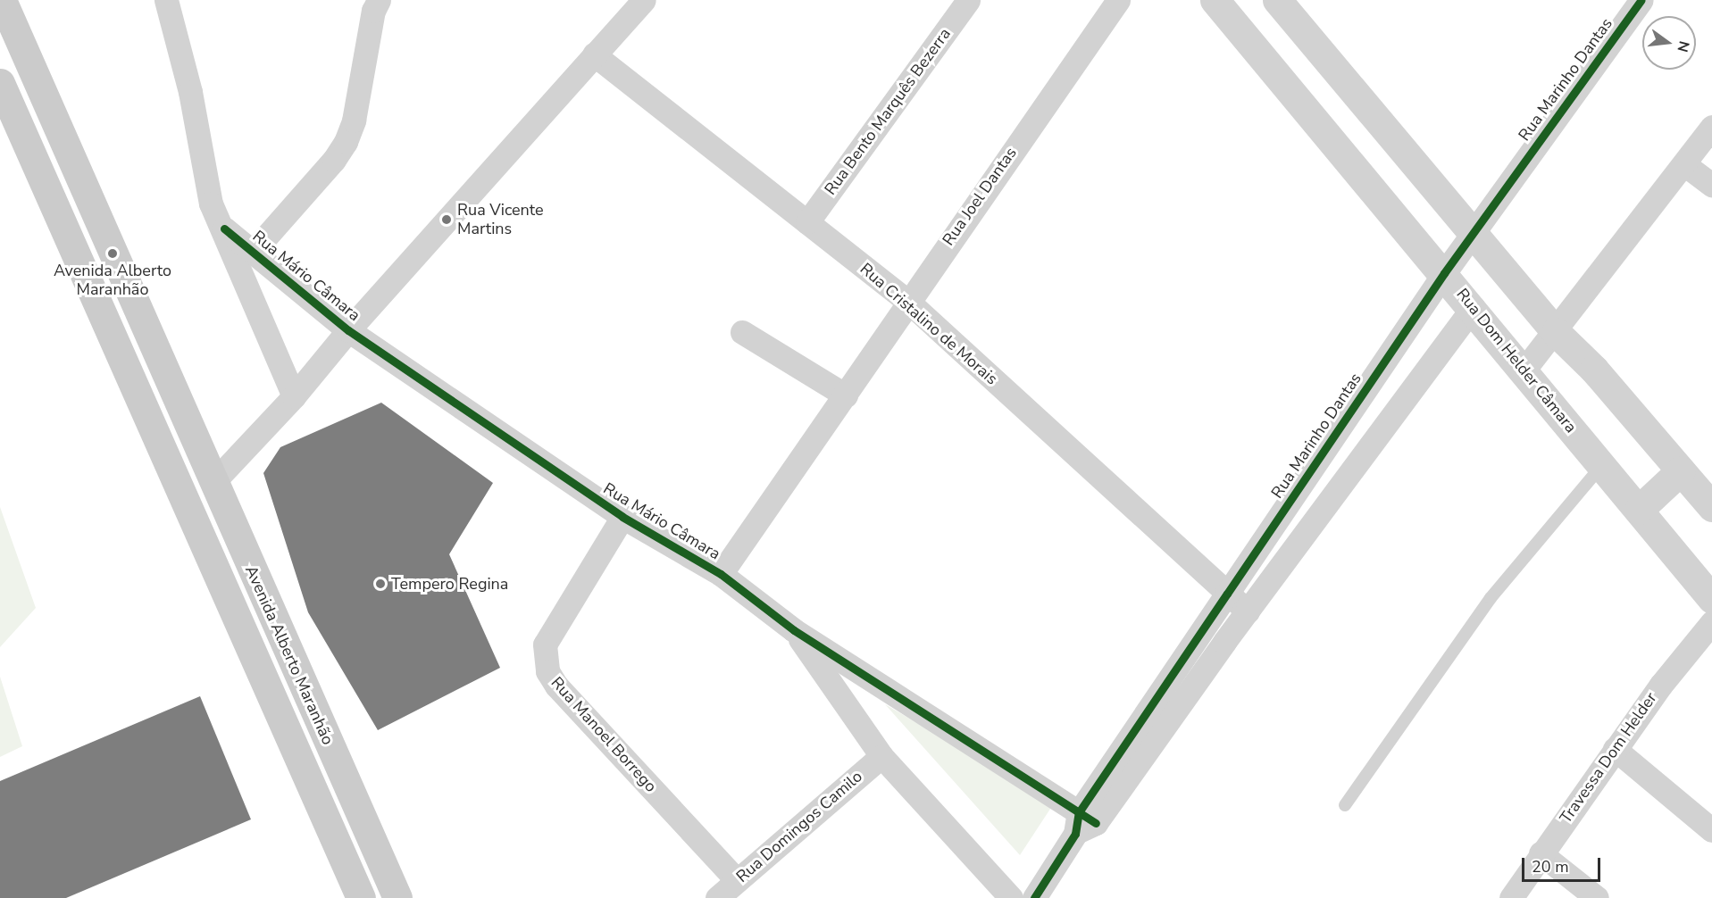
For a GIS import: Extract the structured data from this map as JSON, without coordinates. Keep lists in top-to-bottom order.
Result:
{
  "streets": {
    "main road": ["Avenida Alberto Maranhão"],
    "street": [
      "Rua Marinho Dantas",
      "Rua Bento Marquês Bezerra",
      "Rua Joel Dantas",
      "Rua Mário Câmara",
      "Rua Cristalino de Morais",
      "Rua Dom Helder Câmara",
      "Rua Manoel Borrego",
      "Travessa Dom Helder",
      "Rua Domingos Camilo"
    ]
  },
  "crossings": [
    ["Rua Marinho Dantas", "Rua Mário Câmara"],
    ["Rua Marinho Dantas", "Rua Cristalino de Morais"],
    ["Rua Marinho Dantas", "Rua Dom Helder Câmara"],
    ["Rua Bento Marquês Bezerra", "Rua Cristalino de Morais"],
    ["Rua Joel Dantas", "Rua Mário Câmara"],
    ["Rua Joel Dantas", "Rua Cristalino de Morais"],
    ["Rua Mário Câmara", "Rua Manoel Borrego"],
    ["Rua Manoel Borrego", "Rua Domingos Camilo"]
  ],
  "places": ["Rua Vicente Martins", "Avenida Alberto Maranhão", "Tempero Regina"],
  "scale_bar": "20 m",
  "north": "right"
}
